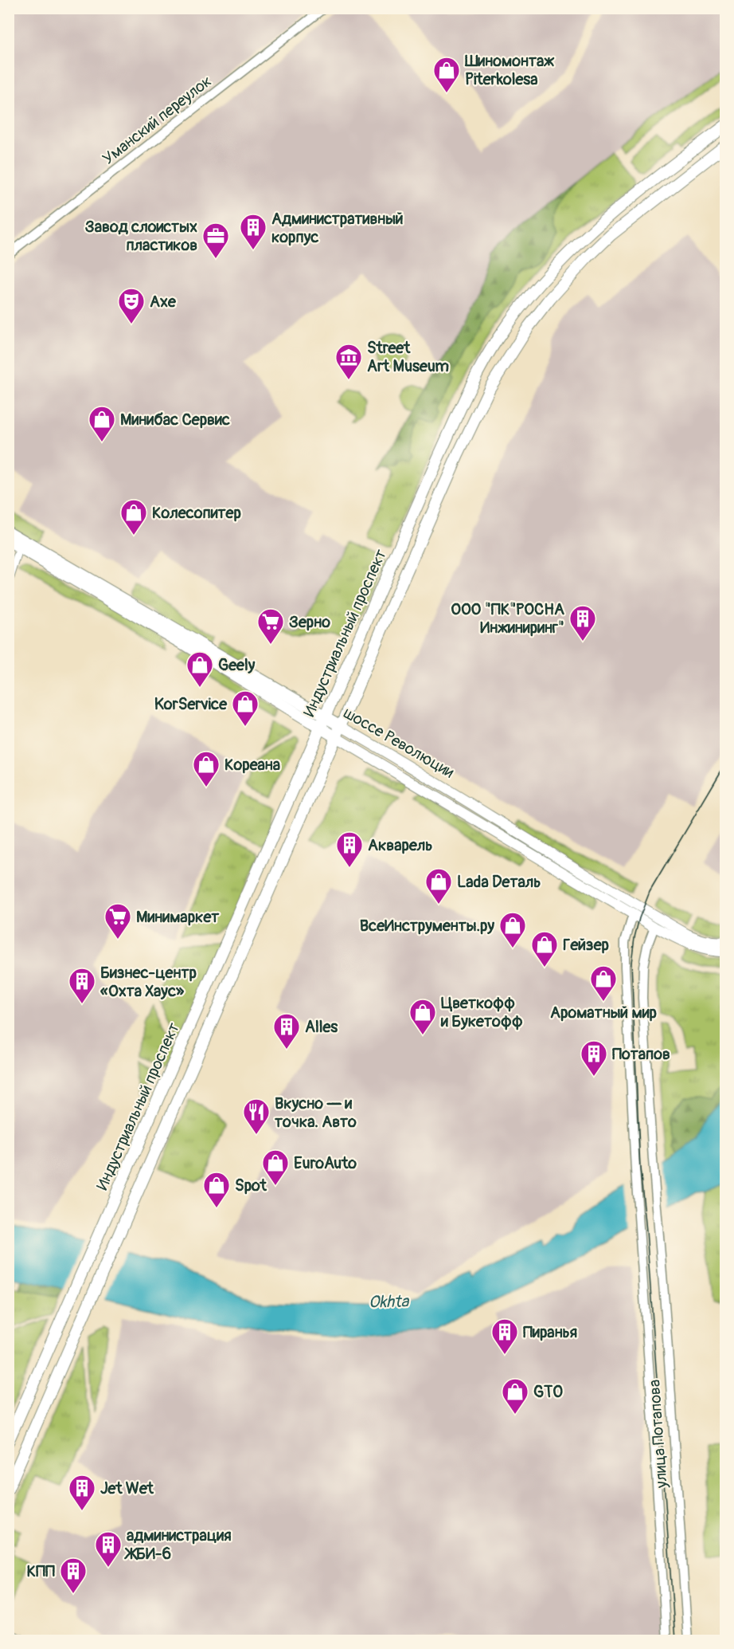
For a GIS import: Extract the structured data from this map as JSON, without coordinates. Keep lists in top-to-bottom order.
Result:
{
  "streets": {
    "main road": ["Индустриальный проспект", "шоссе Революции"],
    "street": ["Уманский переулок", "улица Потапова"]
  },
  "crossings": [
    ["Индустриальный проспект", "шоссе Революции"],
    ["шоссе Революции", "улица Потапова"]
  ],
  "water": ["Okhta"],
  "places": {
    "shop": [
      "Шиномонтаж Piterkolesa",
      "Минибас Сервис",
      "Колесопитер",
      "Geely",
      "KorService",
      "Кореана",
      "Lada Dеталь",
      "ВсеИнструменты.ру",
      "Гейзер",
      "Ароматный мир",
      "Цветкофф и Букетофф",
      "EuroAuto",
      "Spot",
      "GTO"
    ],
    "building": [
      "Административный корпус",
      "ООО \"ПК\"РОСНА Инжиниринг\"",
      "Акварель",
      "Бизнес-центр «Охта Хаус»",
      "Alles",
      "Потапов",
      "Пиранья",
      "Jet Wet",
      "администрация ЖБИ-6",
      "КПП"
    ],
    "office": ["Завод слоистых пластиков"],
    "theatre": ["Ахе"],
    "museum": ["Street Art Museum"],
    "supermarket": ["Зерно", "Минимаркет"],
    "restaurant": ["Вкусно — и точка. Авто"]
  }
}
